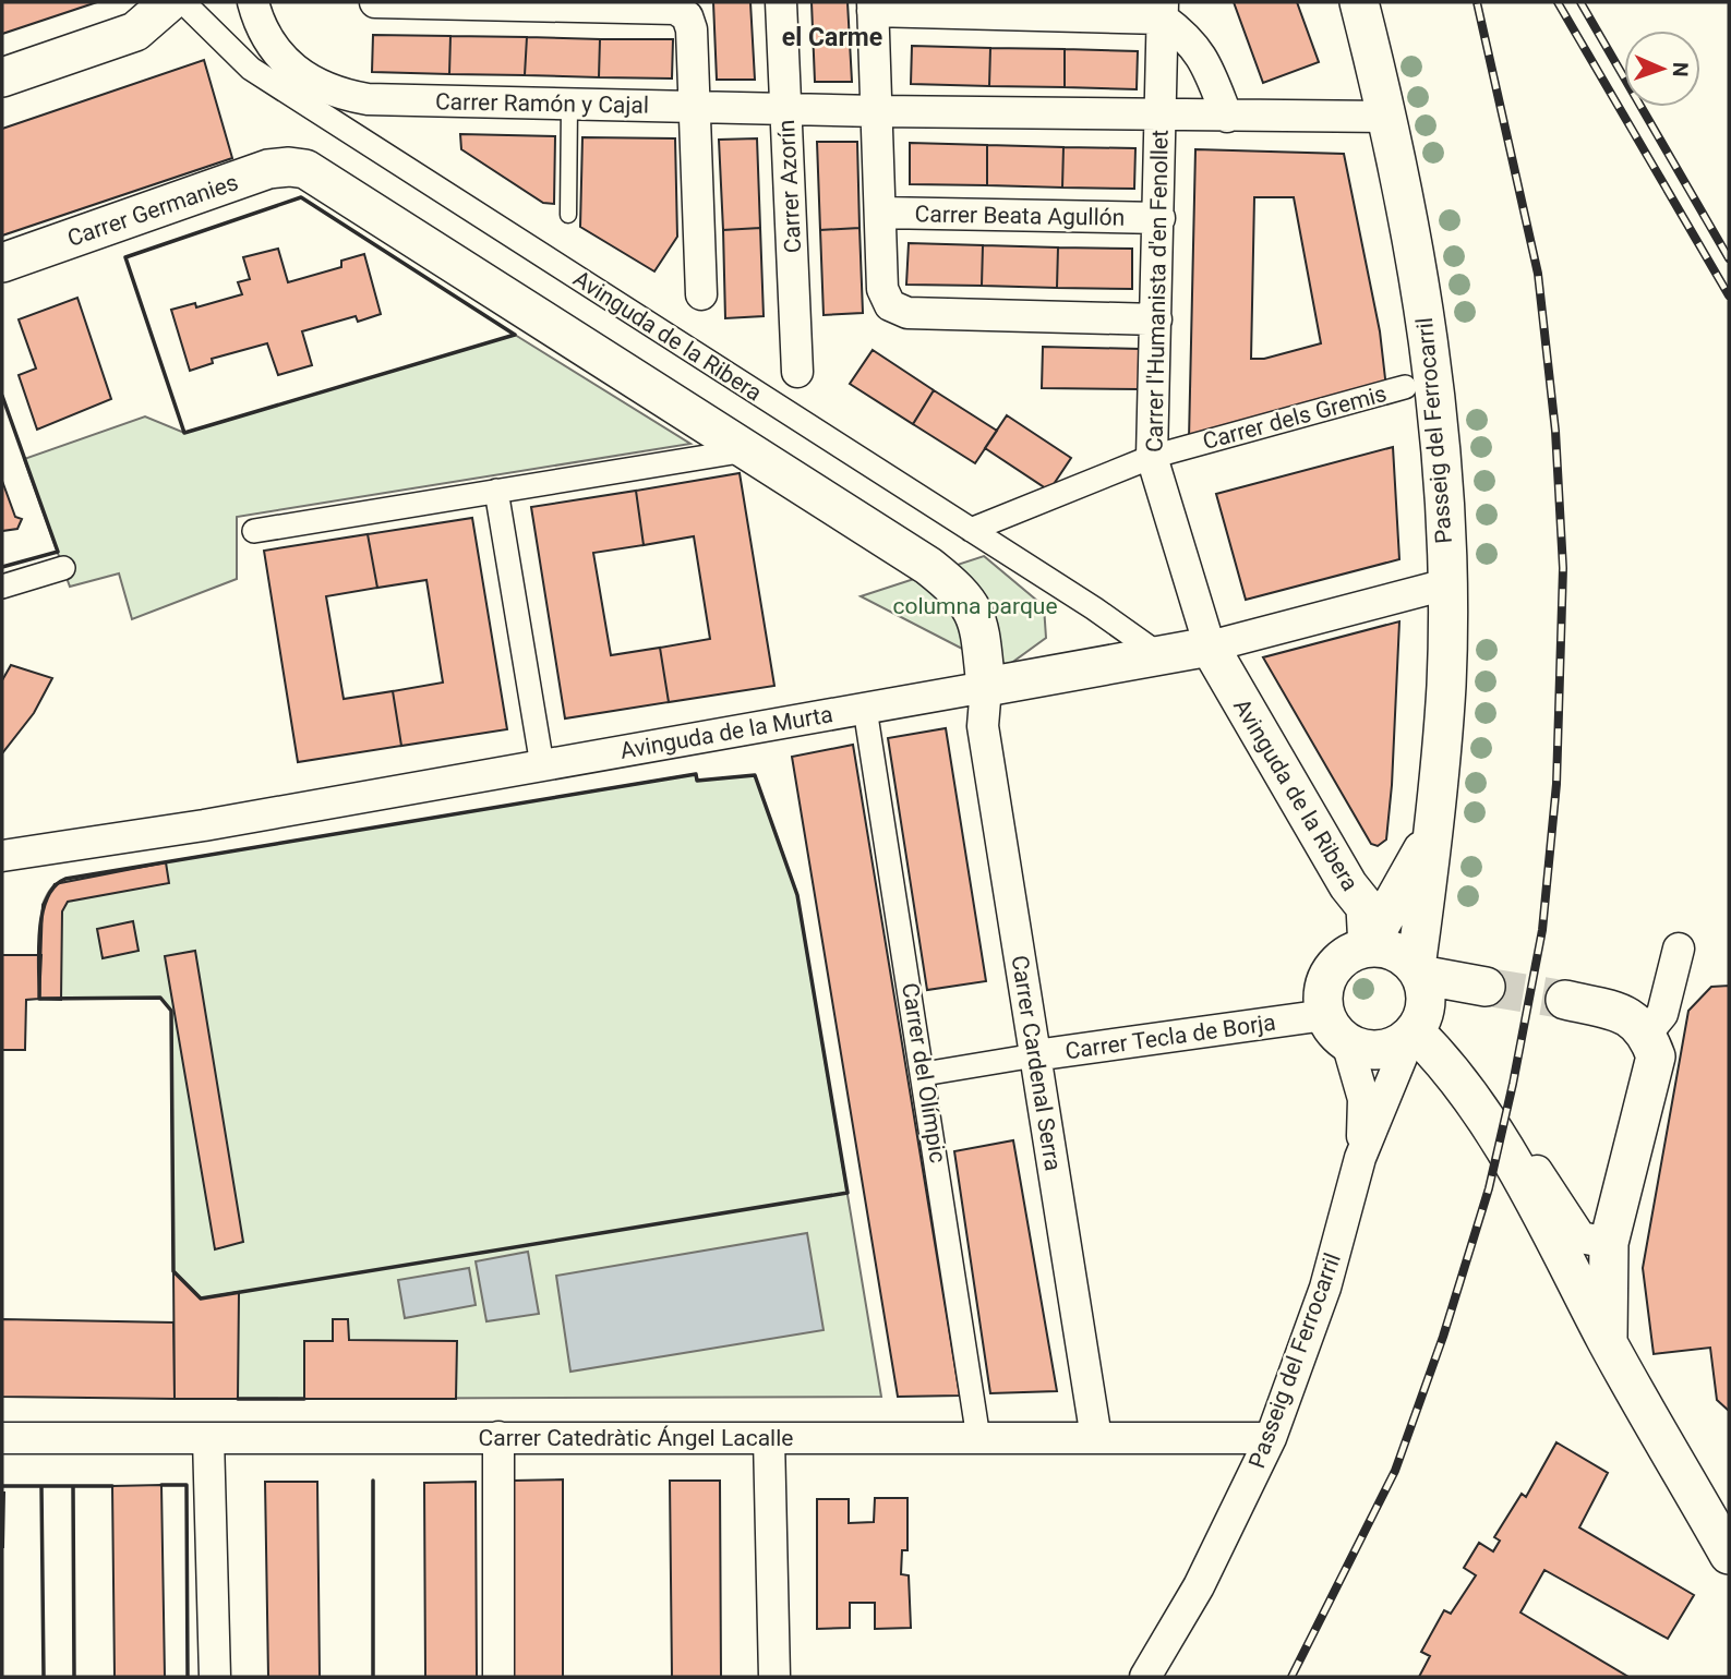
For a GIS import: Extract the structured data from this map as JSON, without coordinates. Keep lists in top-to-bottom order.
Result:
{
  "streets": {
    "street": [
      "Carrer Ramón y Cajal",
      "Carrer Azorín",
      "Carrer Germanies",
      "Carrer Beata Agullón",
      "Carrer l'Humanista d'en Fenollet",
      "Avinguda de la Ribera",
      "Carrer dels Gremis",
      "Passeig del Ferrocarril",
      "Avinguda de la Murta",
      "Carrer Tecla de Borja",
      "Carrer Cardenal Serra",
      "Carrer del Olímpic",
      "Carrer Catedràtic Ángel Lacalle"
    ]
  },
  "crossings": [
    ["Carrer Ramón y Cajal", "Carrer Azorín"],
    ["Carrer Ramón y Cajal", "Carrer l'Humanista d'en Fenollet"],
    ["Carrer Ramón y Cajal", "Passeig del Ferrocarril"],
    ["Carrer Beata Agullón", "Carrer l'Humanista d'en Fenollet"],
    ["Carrer l'Humanista d'en Fenollet", "Avinguda de la Ribera"],
    ["Carrer l'Humanista d'en Fenollet", "Carrer dels Gremis"],
    ["Carrer l'Humanista d'en Fenollet", "Avinguda de la Murta"],
    ["Avinguda de la Ribera", "Carrer dels Gremis"],
    ["Avinguda de la Ribera", "Passeig del Ferrocarril"],
    ["Avinguda de la Ribera", "Avinguda de la Murta"],
    ["Avinguda de la Ribera", "Carrer Tecla de Borja"],
    ["Passeig del Ferrocarril", "Avinguda de la Murta"],
    ["Passeig del Ferrocarril", "Carrer Tecla de Borja"],
    ["Passeig del Ferrocarril", "Carrer Catedràtic Ángel Lacalle"],
    ["Avinguda de la Murta", "Carrer Cardenal Serra"],
    ["Avinguda de la Murta", "Carrer del Olímpic"],
    ["Carrer Tecla de Borja", "Carrer Cardenal Serra"],
    ["Carrer Tecla de Borja", "Carrer del Olímpic"],
    ["Carrer Cardenal Serra", "Carrer Catedràtic Ángel Lacalle"],
    ["Carrer del Olímpic", "Carrer Catedràtic Ángel Lacalle"]
  ],
  "districts": ["el Carme"],
  "parks": ["columna parque"],
  "north": "right"
}
